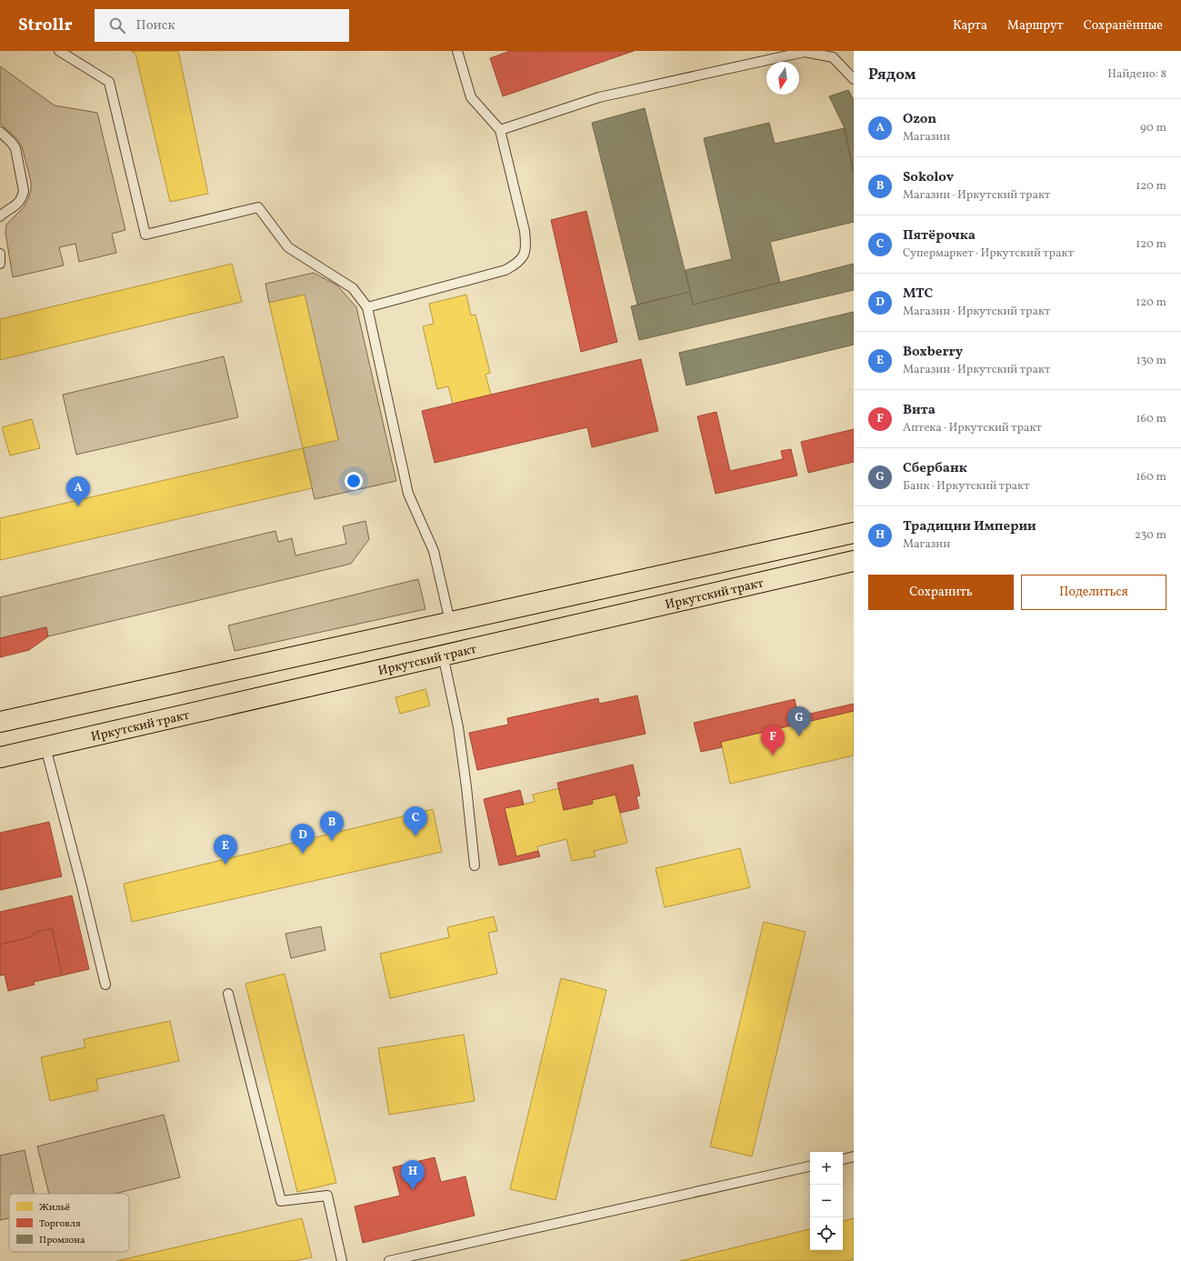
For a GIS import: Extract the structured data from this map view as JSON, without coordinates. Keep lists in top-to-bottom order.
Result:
{
  "streets": {
    "main road": ["Иркутский тракт"]
  },
  "legend": ["Жильё", "Торговля", "Промзона"],
  "north": "bottom",
  "page": {
    "header": "Strollr",
    "search": "Поиск",
    "nav": ["Карта", "Маршрут", "Сохранённые"],
    "heading": ["Рядом", "Найдено: 8"],
    "list": [
      {
        "mark": "A",
        "name": "Ozon",
        "note": "Магазин",
        "value": "90 m"
      },
      {
        "mark": "B",
        "name": "Sokolov",
        "note": "Магазин · Иркутский тракт",
        "value": "120 m"
      },
      {
        "mark": "C",
        "name": "Пятёрочка",
        "note": "Супермаркет · Иркутский тракт",
        "value": "120 m"
      },
      {
        "mark": "D",
        "name": "МТС",
        "note": "Магазин · Иркутский тракт",
        "value": "120 m"
      },
      {
        "mark": "E",
        "name": "Boxberry",
        "note": "Магазин · Иркутский тракт",
        "value": "130 m"
      },
      {
        "mark": "F",
        "name": "Вита",
        "note": "Аптека · Иркутский тракт",
        "value": "160 m"
      },
      {
        "mark": "G",
        "name": "Сбербанк",
        "note": "Банк · Иркутский тракт",
        "value": "160 m"
      },
      {
        "mark": "H",
        "name": "Традиции Империи",
        "note": "Магазин",
        "value": "230 m"
      }
    ],
    "pins": [
      "A",
      "G",
      "F",
      "C",
      "B",
      "D",
      "E",
      "H"
    ],
    "buttons": ["Сохранить", "Поделиться"],
    "map_buttons": ["+", "−"]
  }
}
